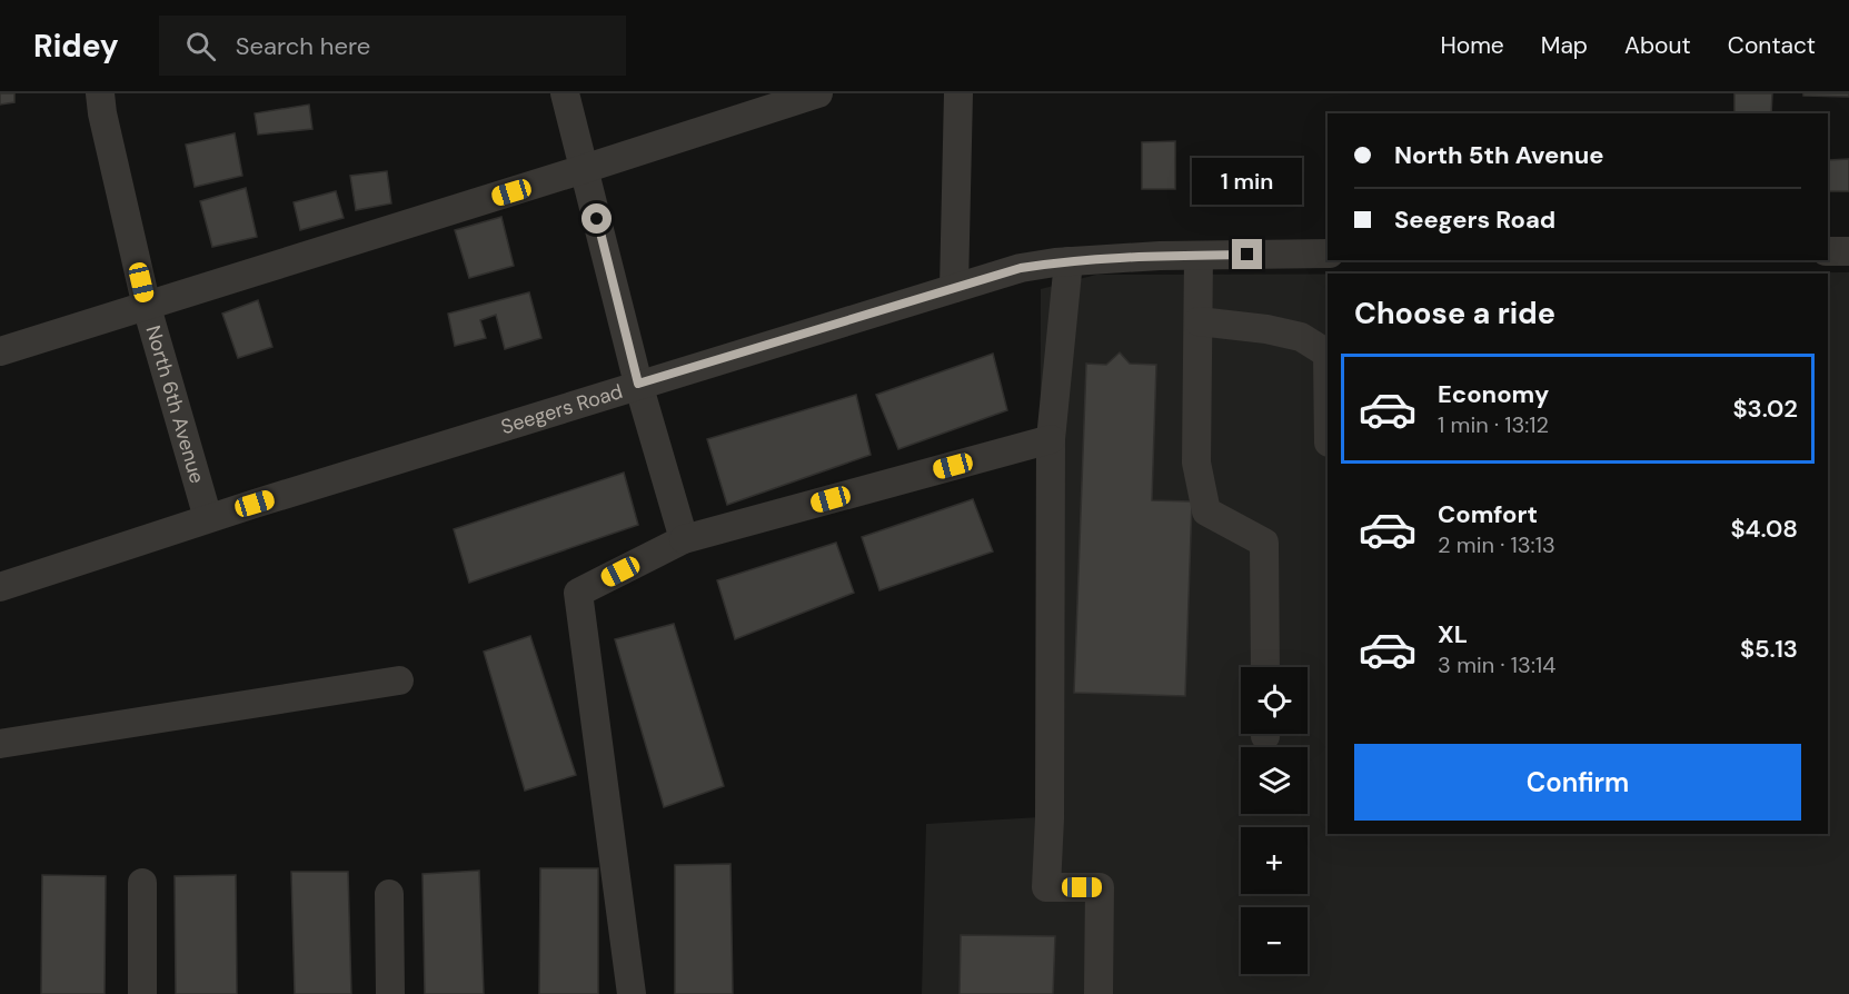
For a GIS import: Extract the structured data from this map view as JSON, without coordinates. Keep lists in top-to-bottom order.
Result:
{
  "streets": {
    "street": ["North 6th Avenue", "Seegers Road"]
  },
  "crossings": [
    ["North 6th Avenue", "Seegers Road"]
  ],
  "page": {
    "header": "Ridey",
    "search": "Search here",
    "nav": [
      "Home",
      "Map",
      "About",
      "Contact"
    ],
    "banner": ["North 5th Avenue", "Seegers Road"],
    "bubble": "1 min",
    "heading": "Choose a ride",
    "list": [
      {
        "name": "Economy",
        "note": "1 min · 13:12",
        "value": "$3.02"
      },
      {
        "name": "Comfort",
        "note": "2 min · 13:13",
        "value": "$4.08"
      },
      {
        "name": "XL",
        "note": "3 min · 13:14",
        "value": "$5.13"
      }
    ],
    "map_buttons": ["+", "−"],
    "buttons": "Confirm"
  }
}
